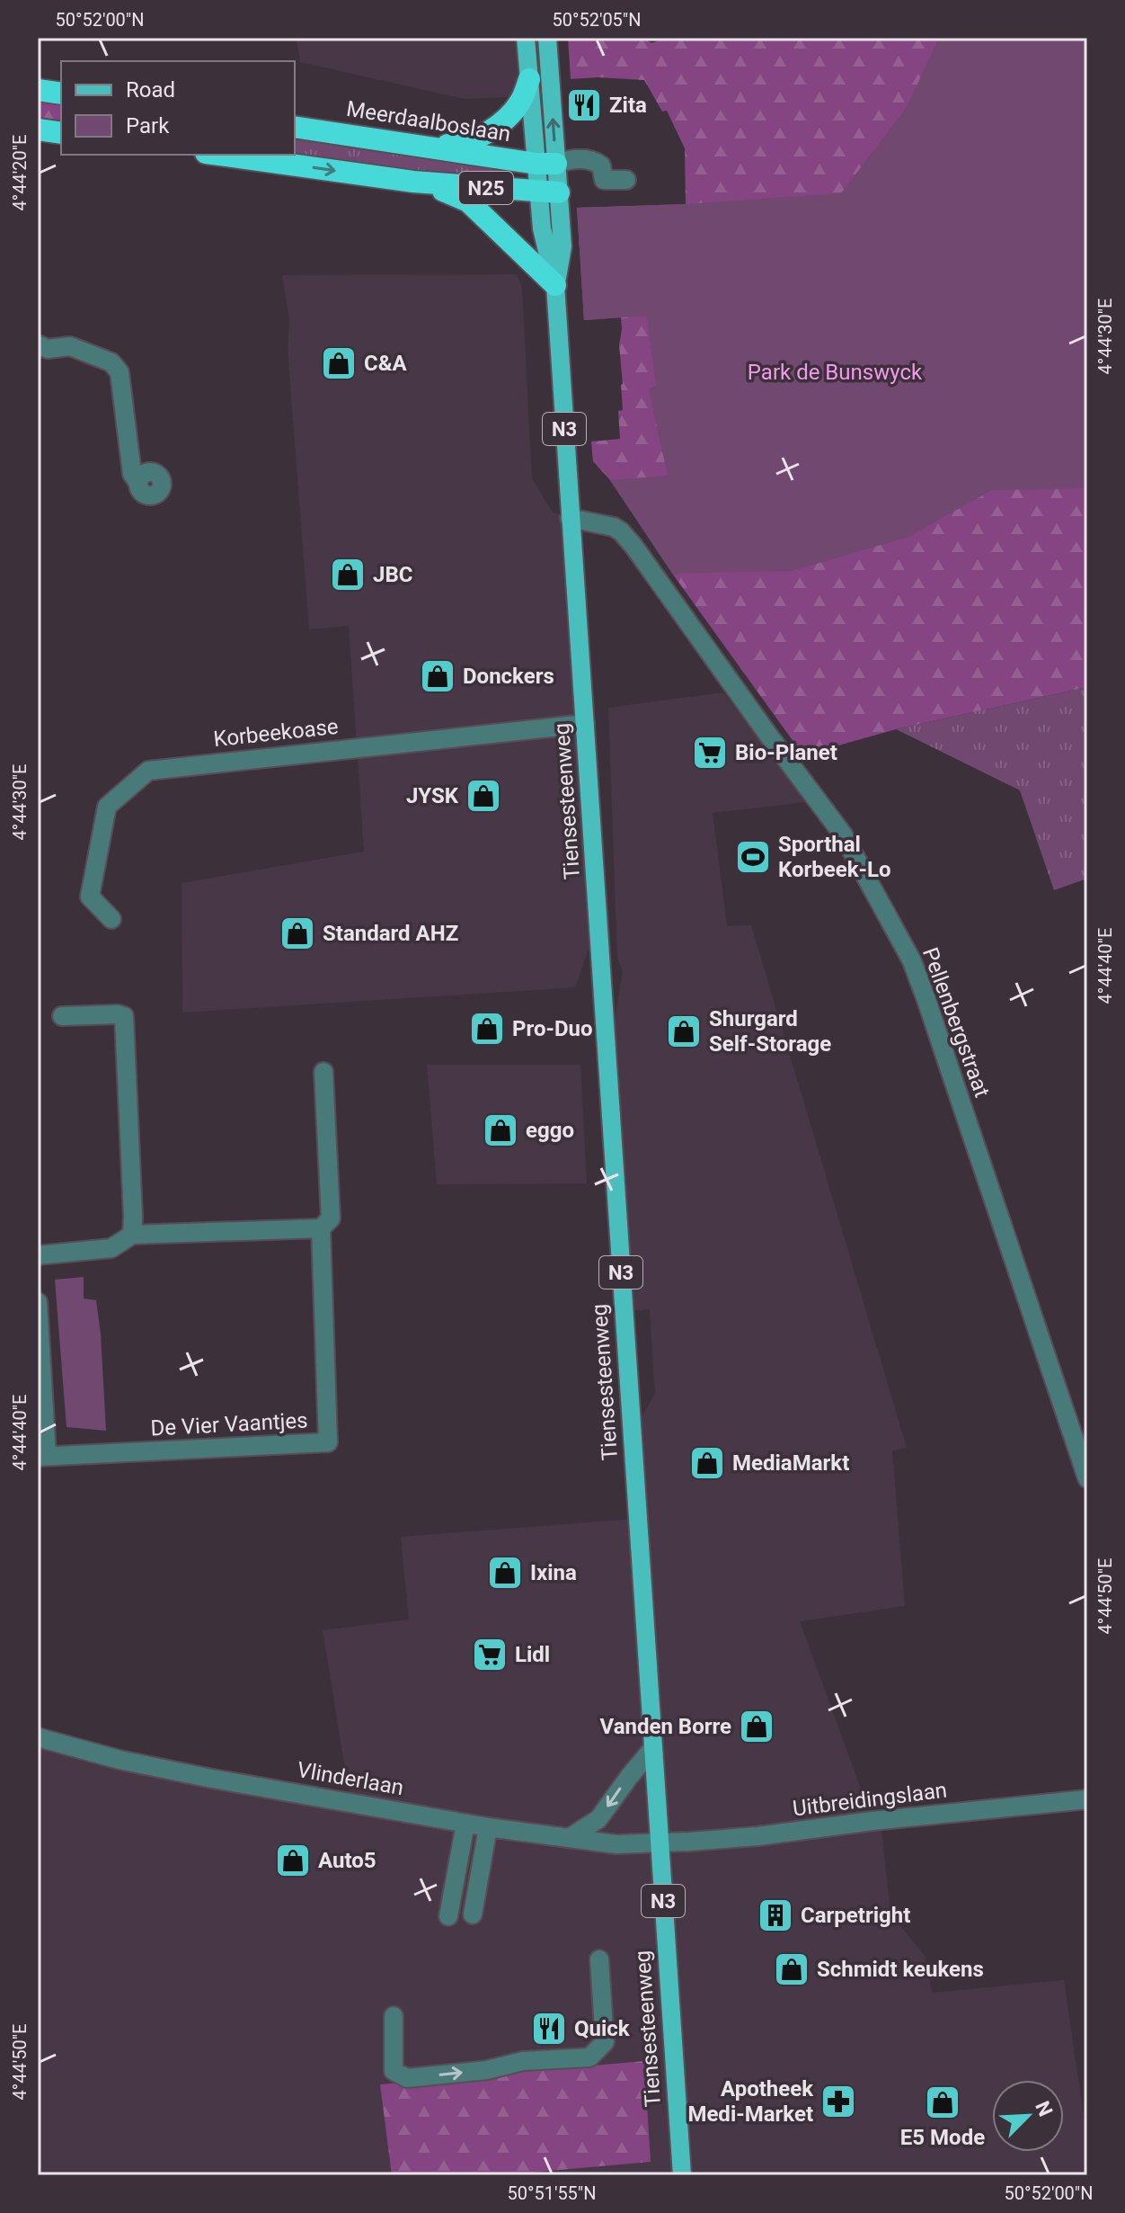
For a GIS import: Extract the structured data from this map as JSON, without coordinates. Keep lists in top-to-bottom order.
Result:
{
  "streets": {
    "highway": ["Meerdaalboslaan", "N25"],
    "main road": ["N3", "Tiensesteenweg"],
    "street": [
      "Korbeekoase",
      "Pellenbergstraat",
      "De Vier Vaantjes",
      "Vlinderlaan",
      "Uitbreidingslaan"
    ]
  },
  "crossings": [
    ["Meerdaalboslaan", "Tiensesteenweg"],
    ["N25", "Tiensesteenweg"],
    ["Korbeekoase", "Tiensesteenweg"],
    ["Tiensesteenweg", "Pellenbergstraat"],
    ["Tiensesteenweg", "Vlinderlaan"],
    ["Tiensesteenweg", "Uitbreidingslaan"],
    ["Vlinderlaan", "Uitbreidingslaan"]
  ],
  "parks": ["Park de Bunswyck"],
  "places": {
    "restaurant": ["Zita", "Quick"],
    "shop": [
      "C&A",
      "JBC",
      "Donckers",
      "JYSK",
      "Standard AHZ",
      "Pro-Duo",
      "Shurgard Self-Storage",
      "eggo",
      "MediaMarkt",
      "Ixina",
      "Vanden Borre",
      "Auto5",
      "Schmidt keukens",
      "E5 Mode"
    ],
    "supermarket": ["Bio-Planet", "Lidl"],
    "sports": ["Sporthal Korbeek-Lo"],
    "building": ["Carpetright"],
    "pharmacy": ["Apotheek Medi-Market"]
  },
  "legend": ["Road", "Park"],
  "north": "top right",
  "coordinates": [
    "50°52'00\"N",
    "50°52'05\"N",
    "4°44'20\"E",
    "4°44'30\"E",
    "4°44'40\"E",
    "4°44'50\"E",
    "50°51'55\"N"
  ]
}
